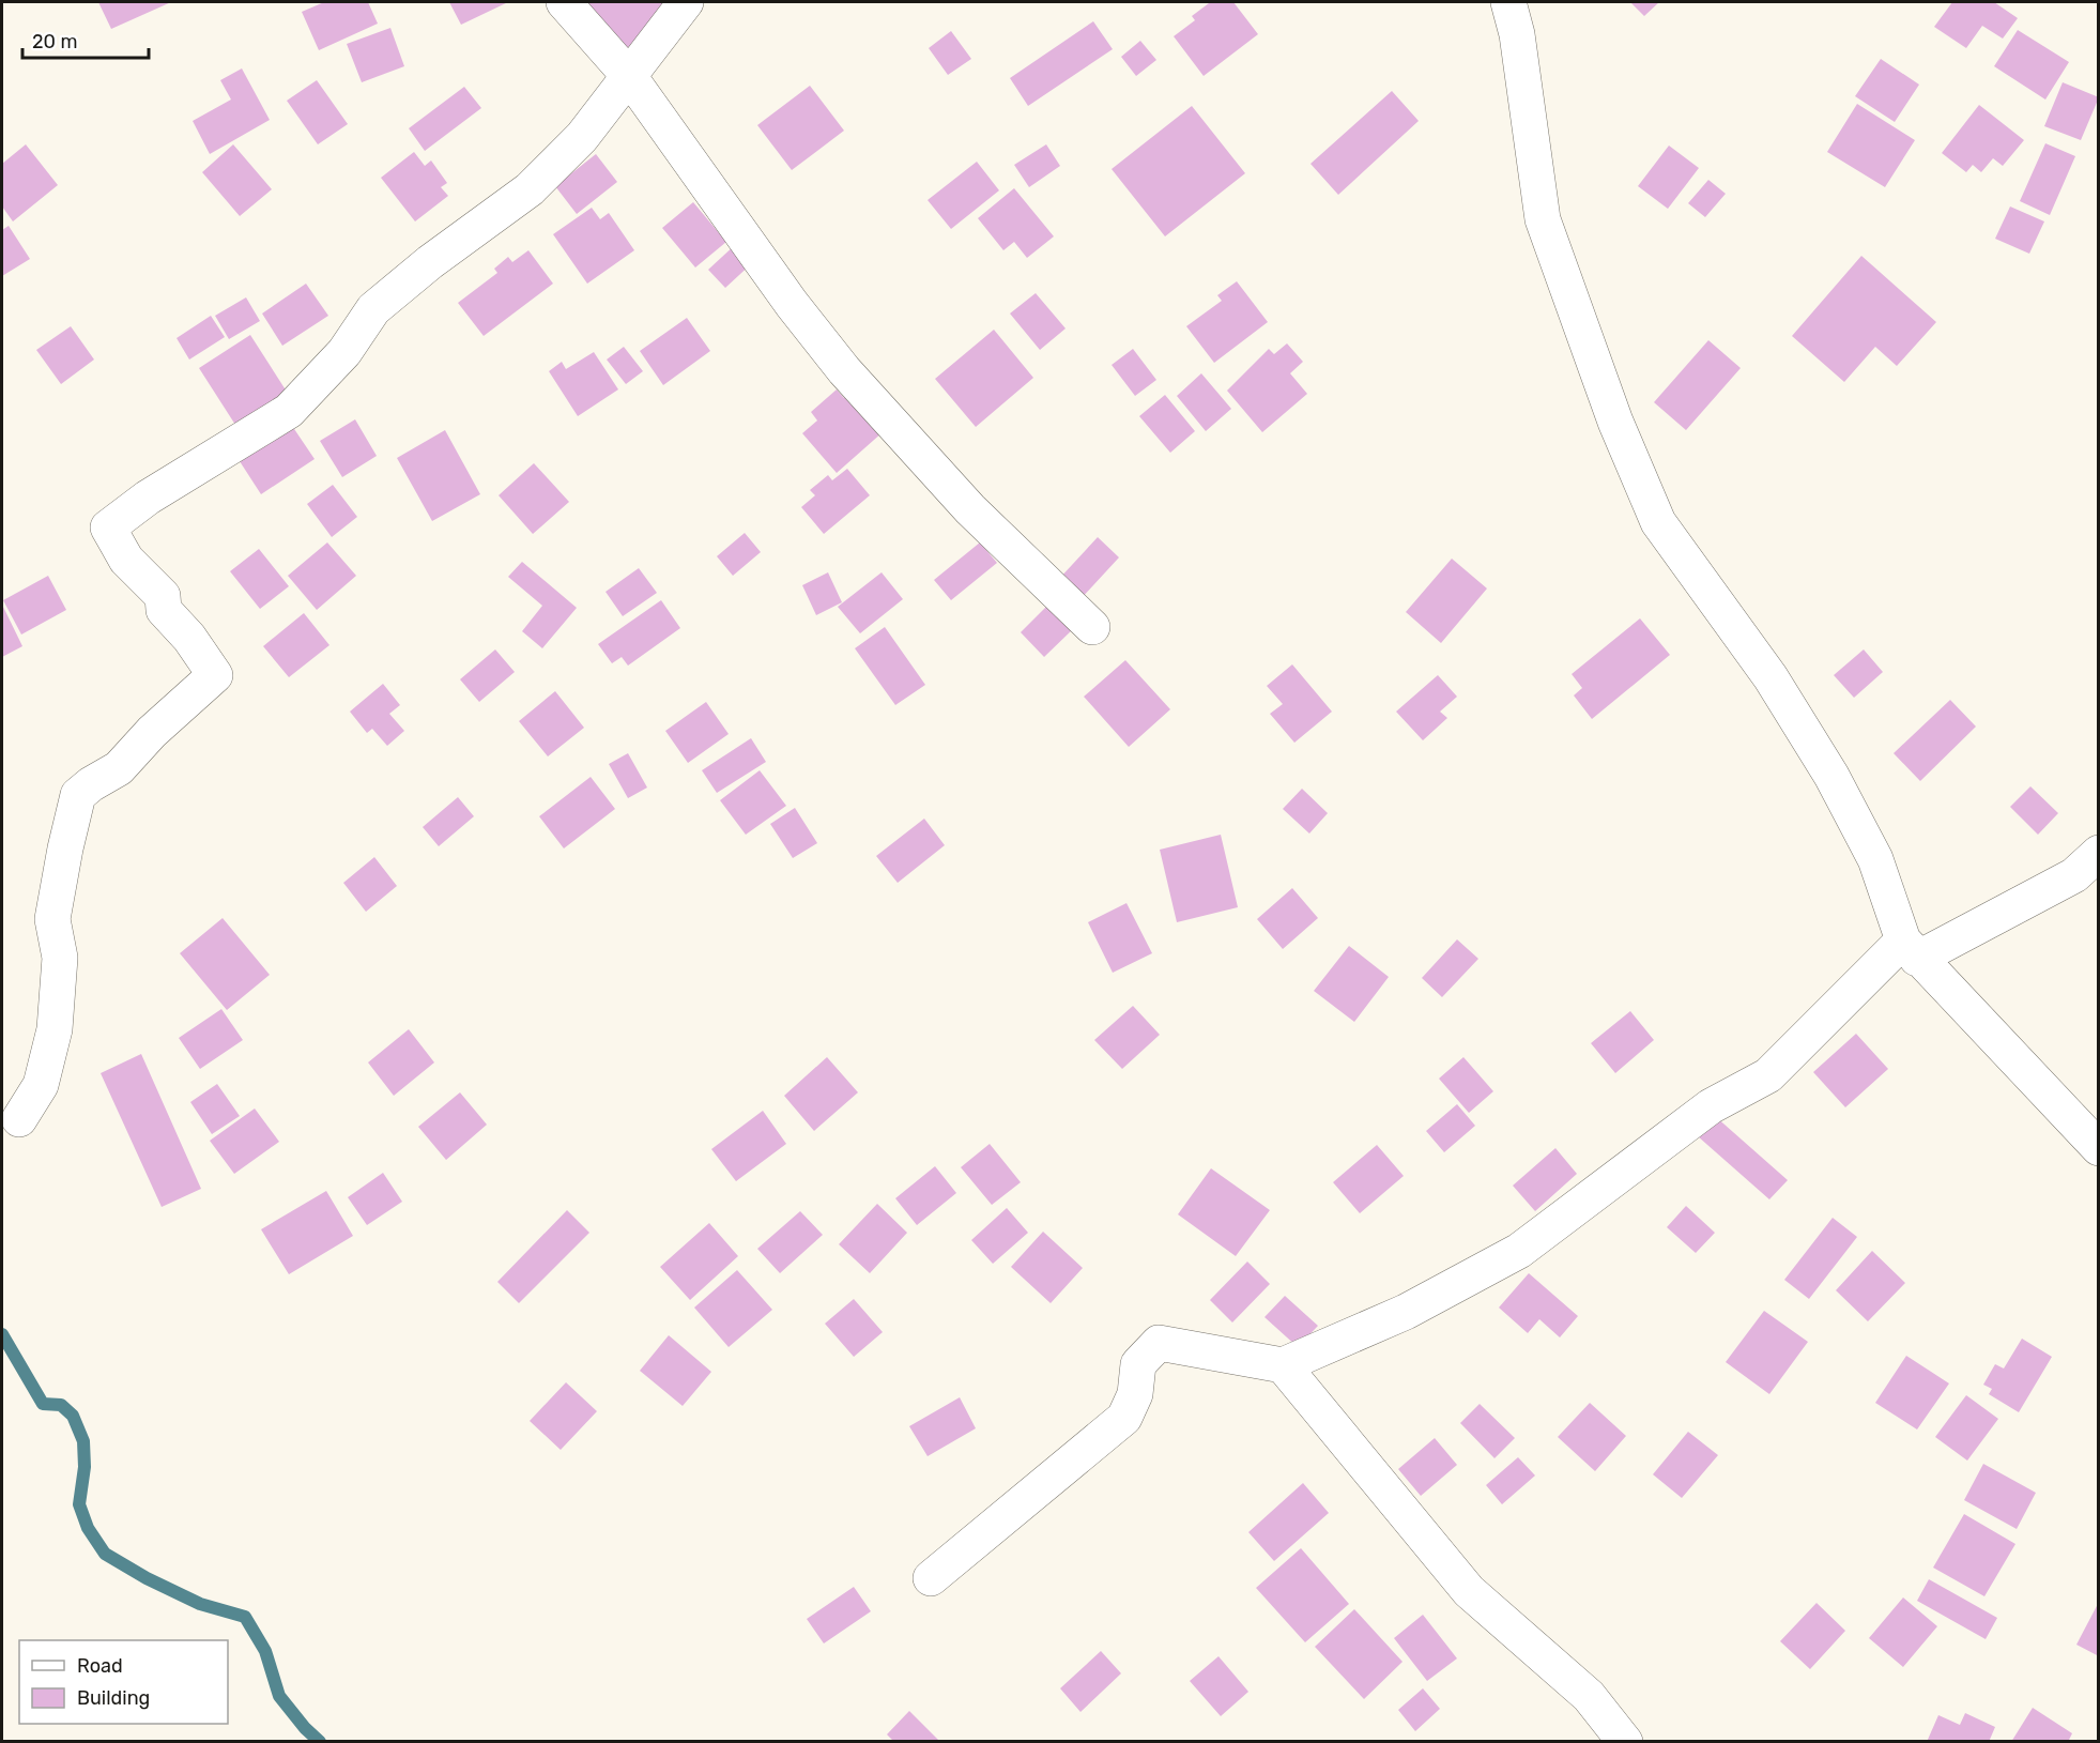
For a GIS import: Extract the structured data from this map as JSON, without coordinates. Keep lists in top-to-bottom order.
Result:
{
  "legend": ["Road", "Building"],
  "scale_bar": "20 m"
}
